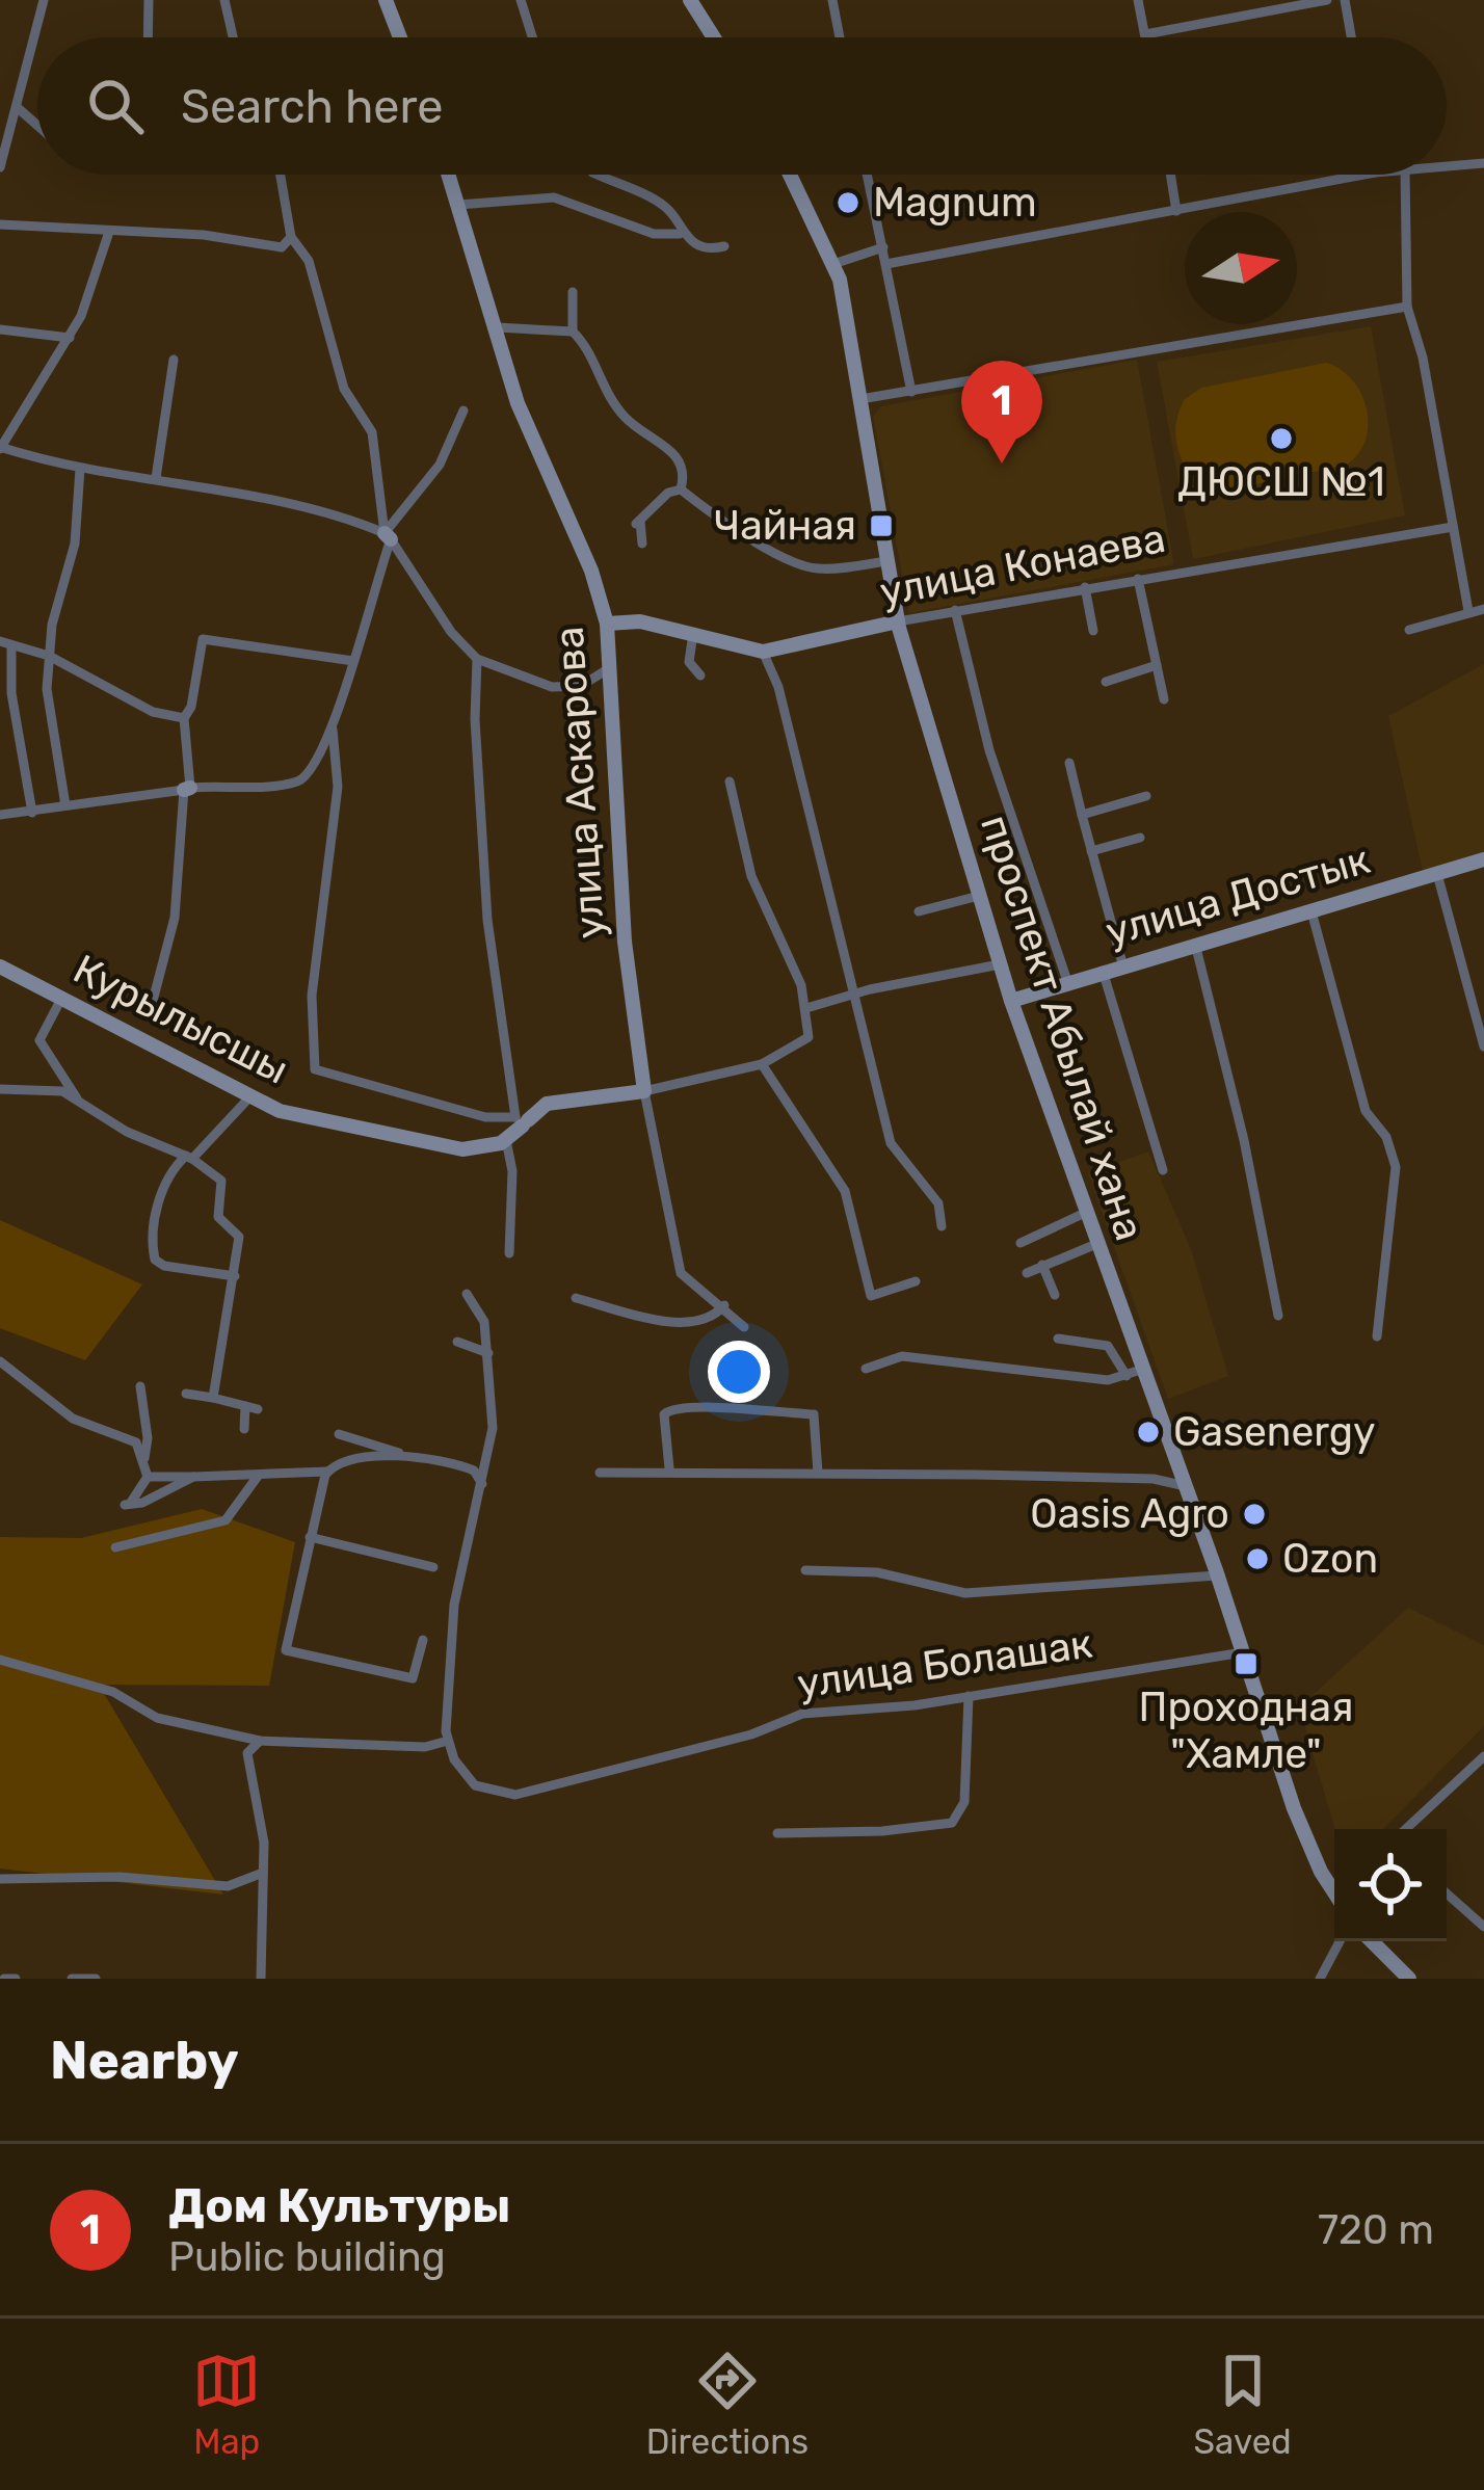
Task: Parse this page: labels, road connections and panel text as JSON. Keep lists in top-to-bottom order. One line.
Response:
{"streets":{"street":["улица Конаева","улица Аскарова","улица Достык","Курылысшы","проспект Абылай хана","улица Болашак"]},"crossings":[["улица Конаева","улица Аскарова"],["улица Конаева","проспект Абылай хана"],["улица Достык","проспект Абылай хана"],["проспект Абылай хана","улица Болашак"]],"places":{"other":["Magnum","ДЮСШ №1","Gasenergy","Oasis Agro","Ozon"],"transit":["Чайная","Проходная \"Хамле\""]},"north":"right","page":{"search":"Search here","pins":"1","heading":"Nearby","list":[{"mark":"1","name":"Дом Культуры","note":"Public building","value":"720 m"}],"nav":["Map","Directions","Saved"]}}
